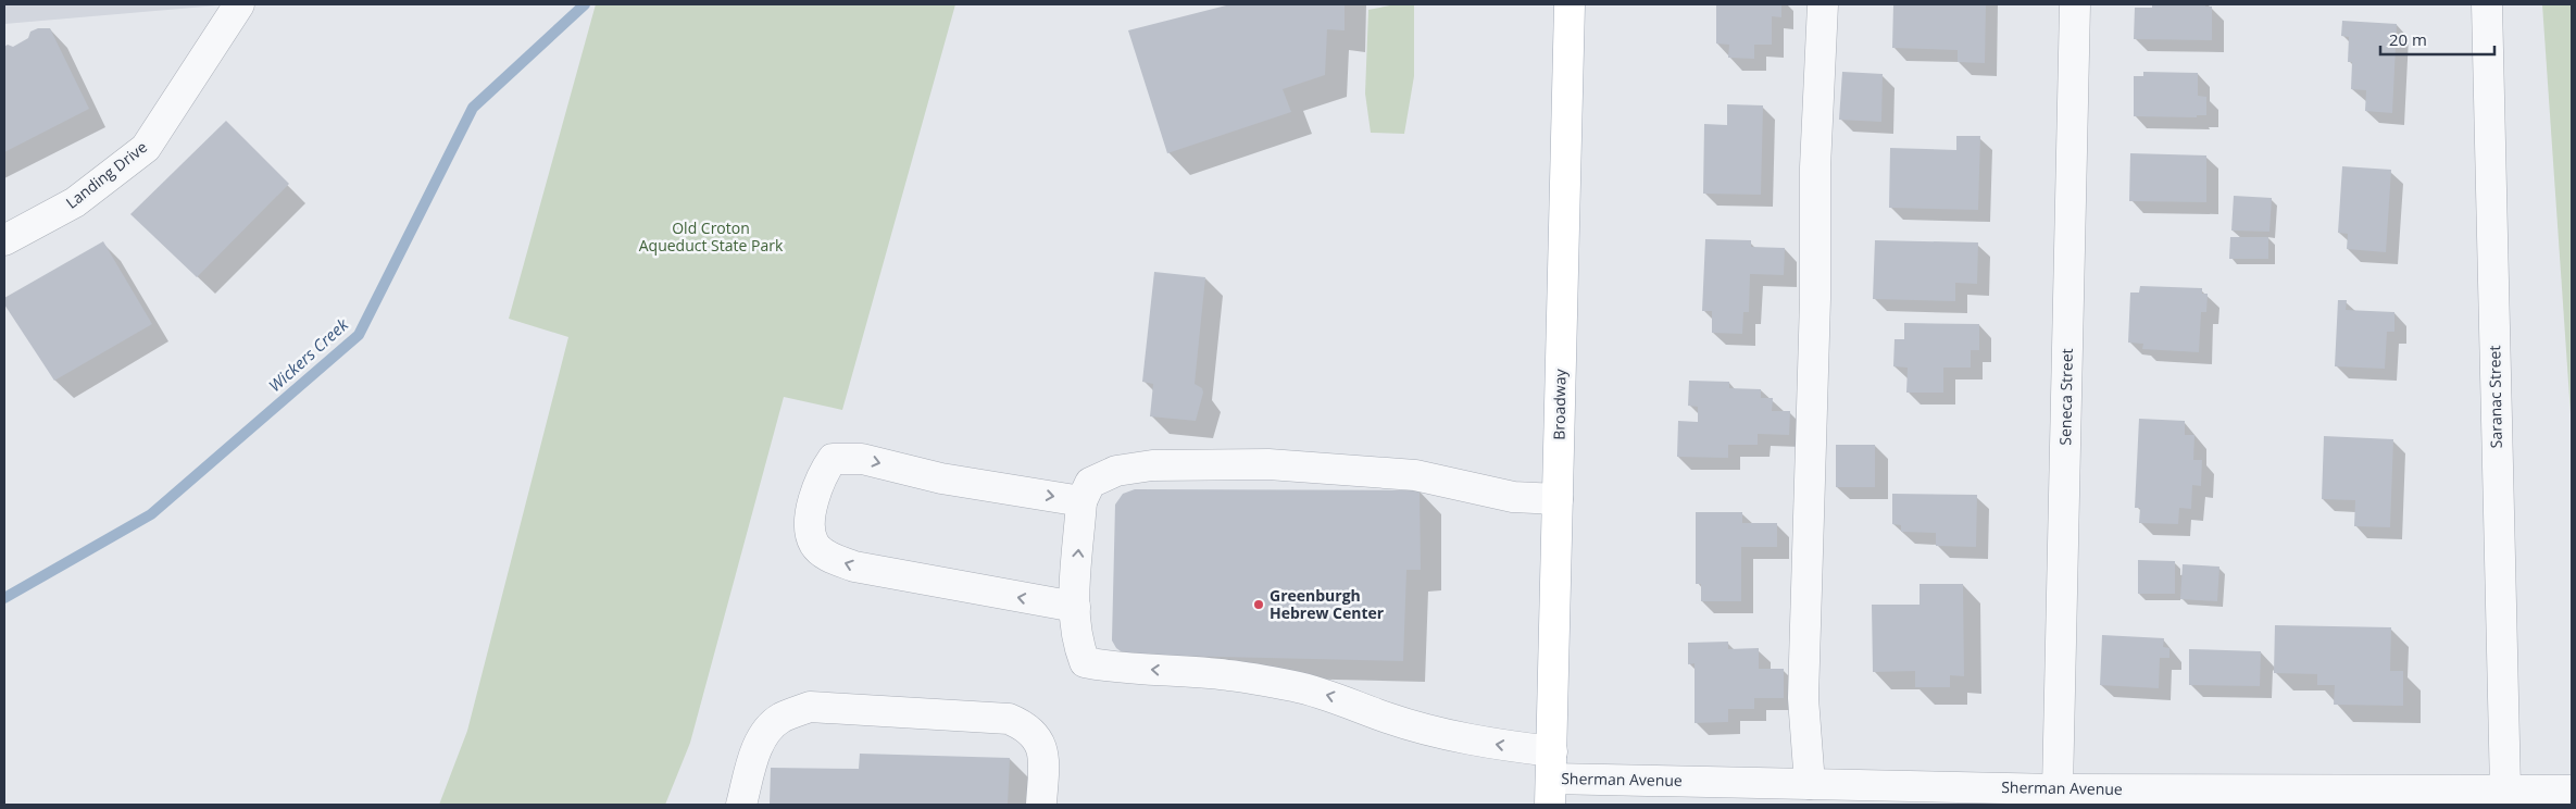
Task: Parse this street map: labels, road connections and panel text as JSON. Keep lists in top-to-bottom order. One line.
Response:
{"streets":{"main road":["Broadway"],"street":["Landing Drive","Seneca Street","Saranac Street","Sherman Avenue"]},"crossings":[["Seneca Street","Sherman Avenue"],["Saranac Street","Sherman Avenue"],["Broadway","Sherman Avenue"]],"water":["Wickers Creek"],"parks":["Old Croton Aqueduct State Park"],"places":["Greenburgh Hebrew Center"],"scale_bar":"20 m"}
